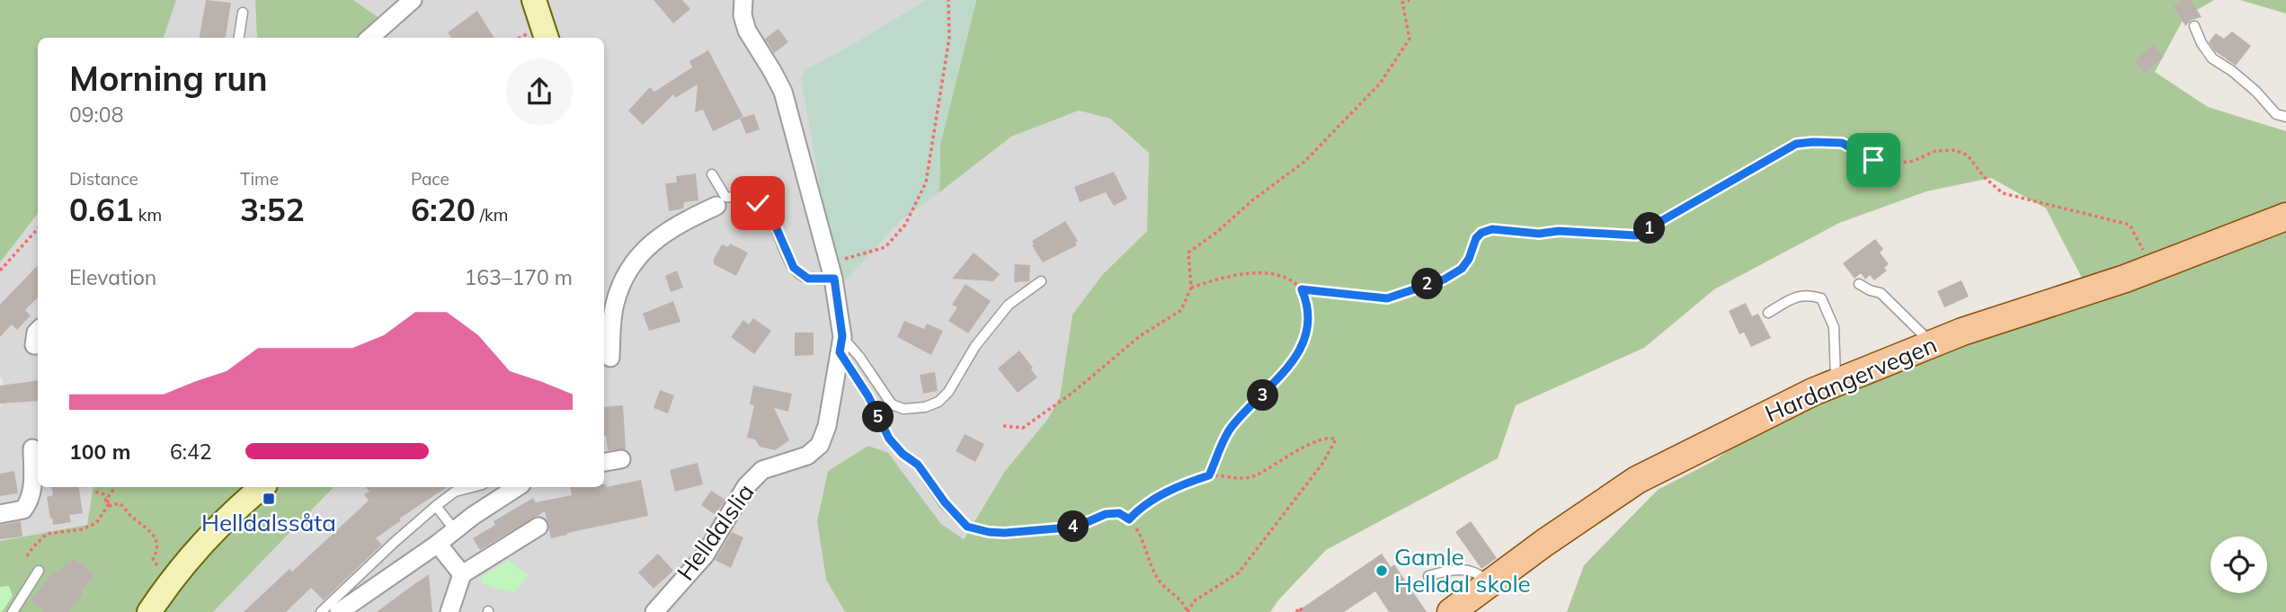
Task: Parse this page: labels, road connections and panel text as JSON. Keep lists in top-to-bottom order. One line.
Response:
{"streets":{"main road":["Hardangervegen"],"street":["Helldalslia"]},"places":{"transit":["Helldalssåta"],"other":["Gamle Helldal skole"]},"page":{"heading":["Morning run","09:08"],"stats":[["Distance","0.61 km"],["Time","3:52"],["Pace","6:20 /km"]],"pins":["1","2","3","5","4"],"chart":["Elevation","163–170 m"],"list":[{"name":"100 m","note":"6:42"}]}}
